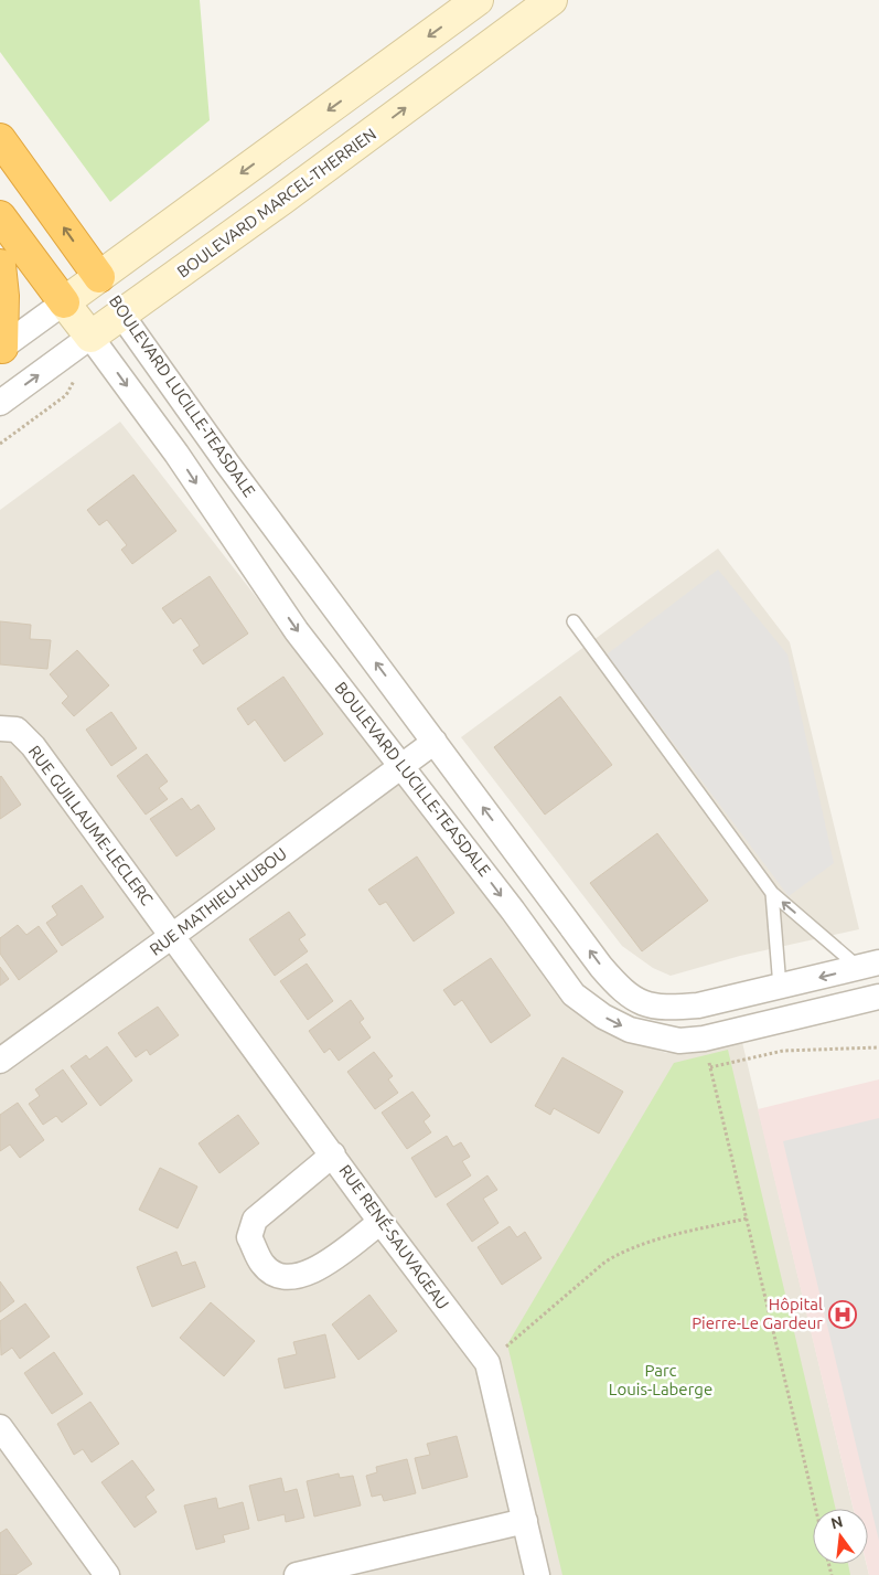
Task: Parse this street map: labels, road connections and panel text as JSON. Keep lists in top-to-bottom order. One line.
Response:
{"streets":{"street":["BOULEVARD MARCEL-THERRIEN","BOULEVARD LUCILLE-TEASDALE","RUE GUILLAUME-LECLERC","RUE MATHIEU-HUBOU","RUE RENÉ-SAUVAGEAU"]},"crossings":[["BOULEVARD MARCEL-THERRIEN","BOULEVARD LUCILLE-TEASDALE"],["BOULEVARD LUCILLE-TEASDALE","RUE MATHIEU-HUBOU"],["RUE GUILLAUME-LECLERC","RUE MATHIEU-HUBOU"],["RUE GUILLAUME-LECLERC","RUE RENÉ-SAUVAGEAU"],["RUE MATHIEU-HUBOU","RUE RENÉ-SAUVAGEAU"]],"parks":["Parc Louis-Laberge"],"places":{"hospital":["Hôpital Pierre-Le Gardeur"]},"north":"top"}
